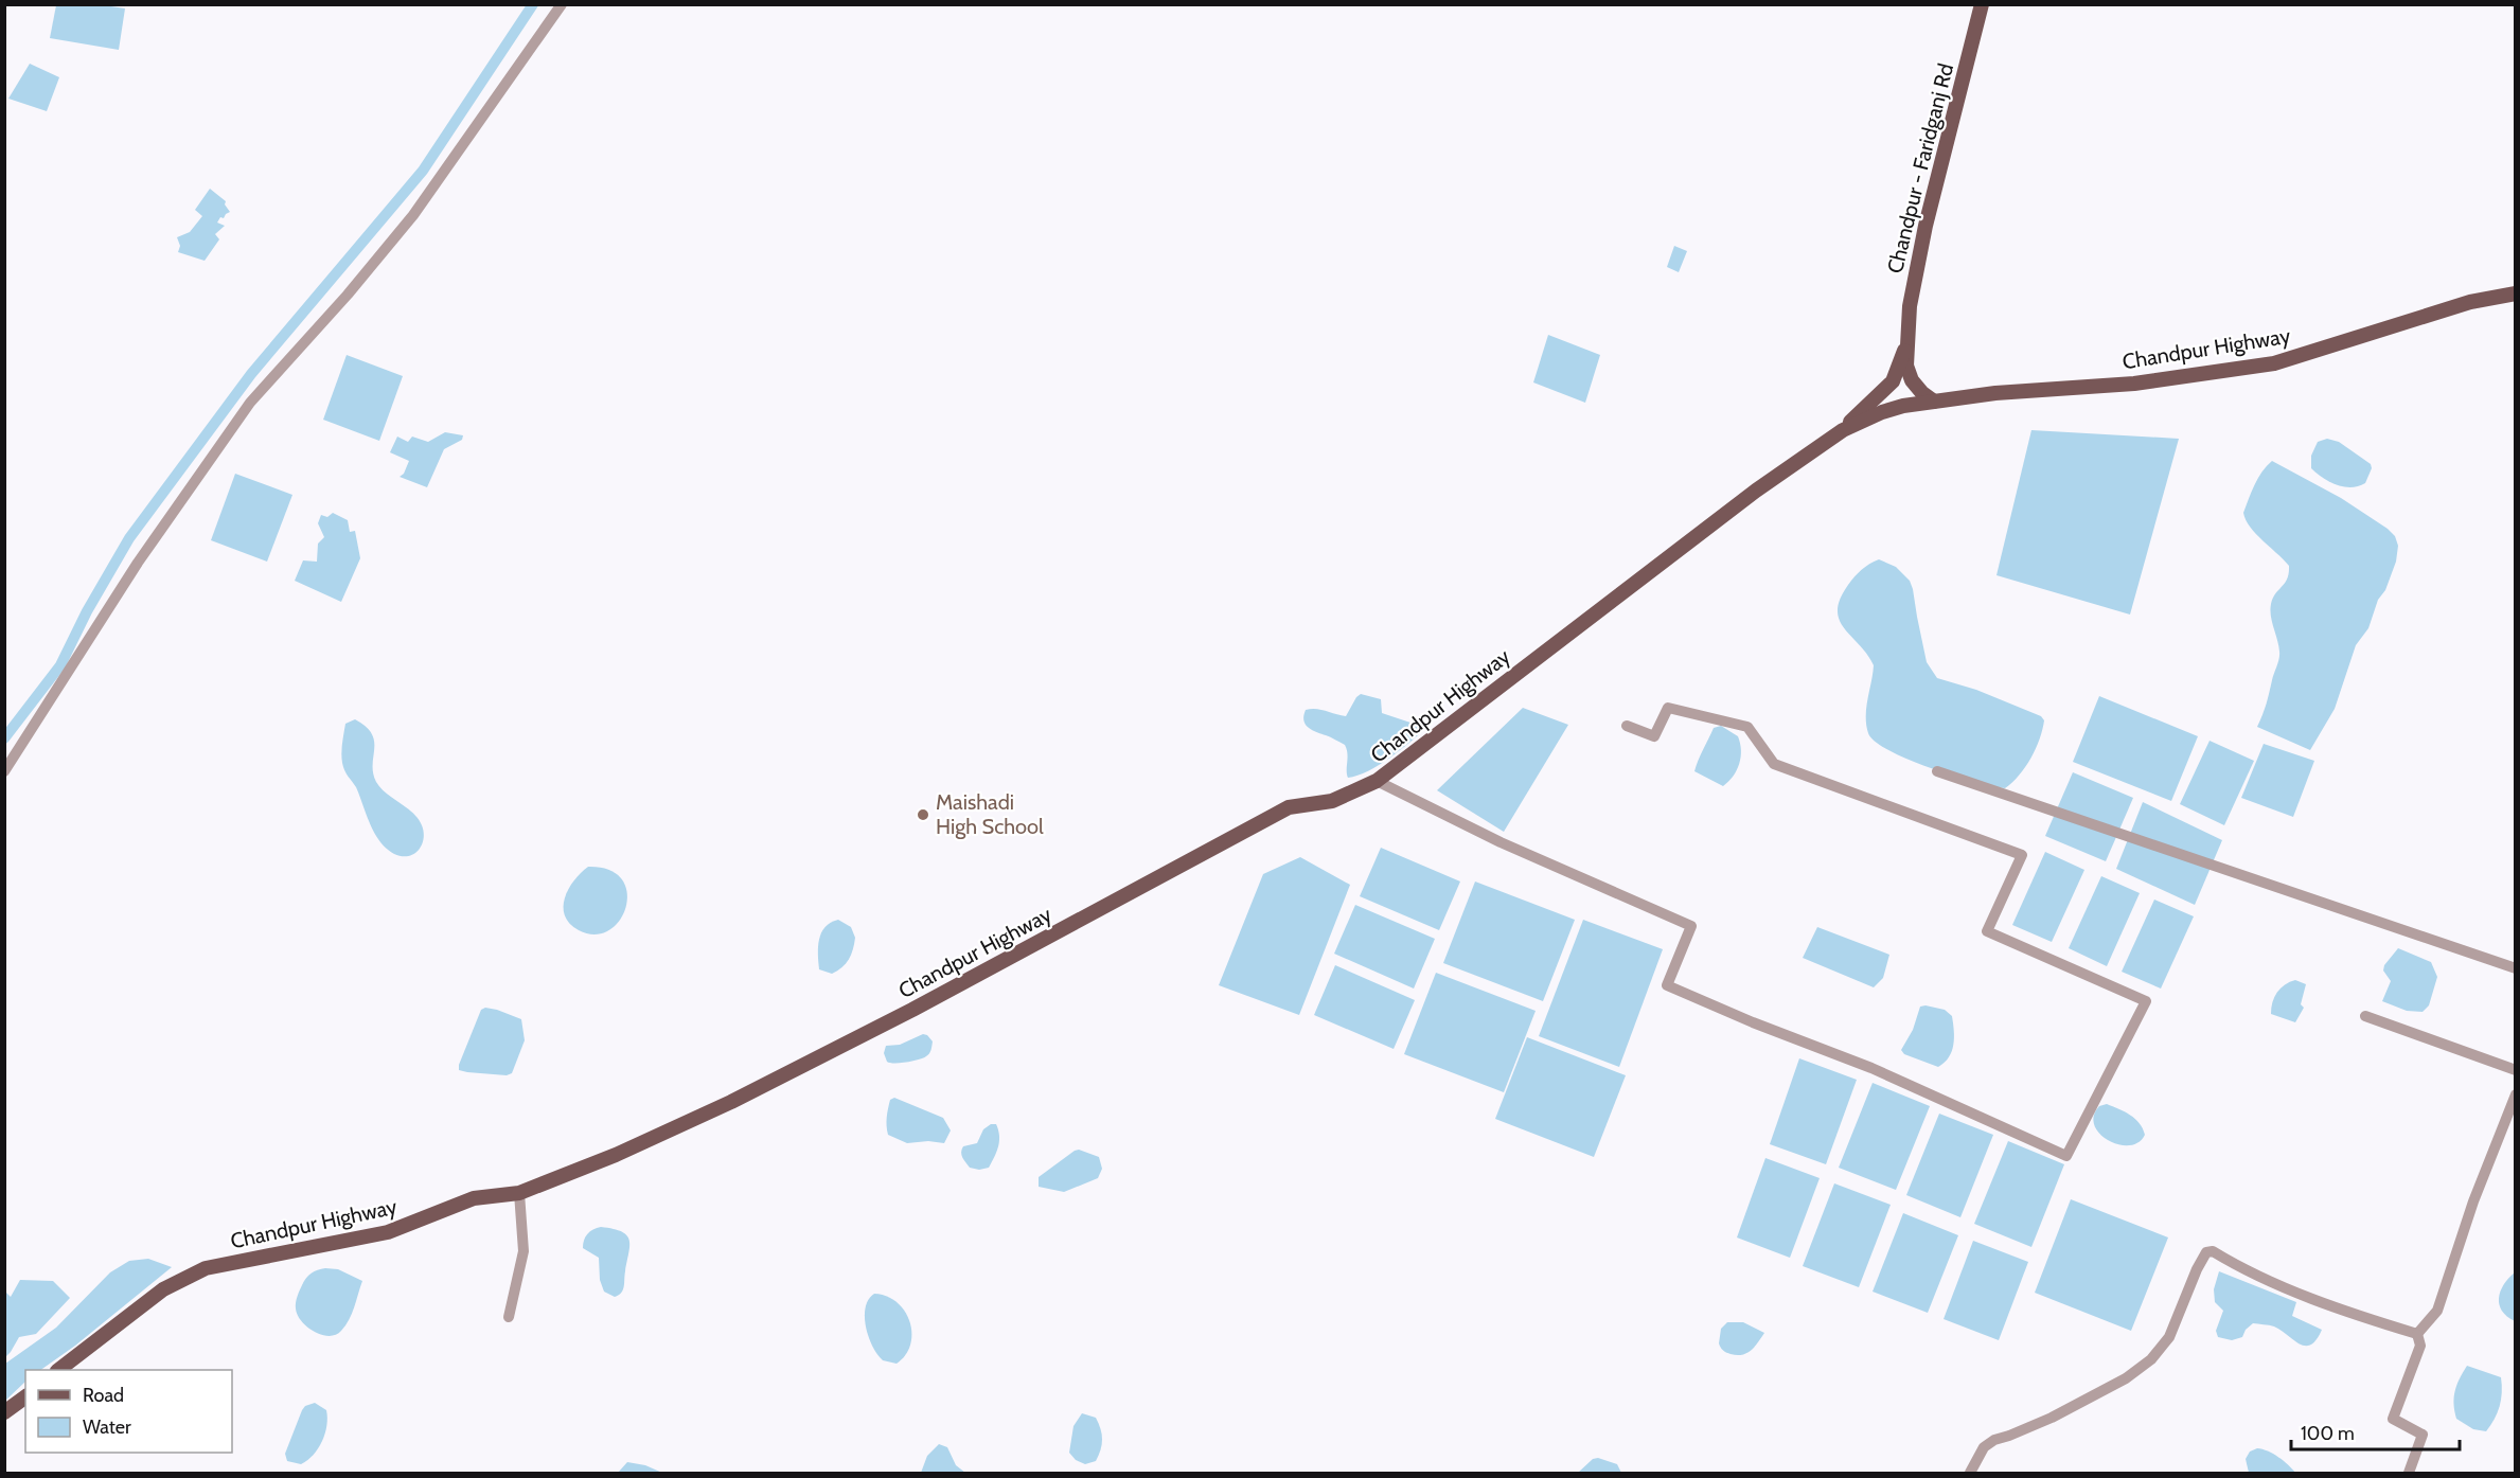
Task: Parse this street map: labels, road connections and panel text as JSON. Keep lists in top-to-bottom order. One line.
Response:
{"streets":{"main road":["Chandpur - Faridganj Rd","Chandpur Highway"]},"places":["Maishadi High School"],"legend":["Road","Water"],"scale_bar":"100 m"}
